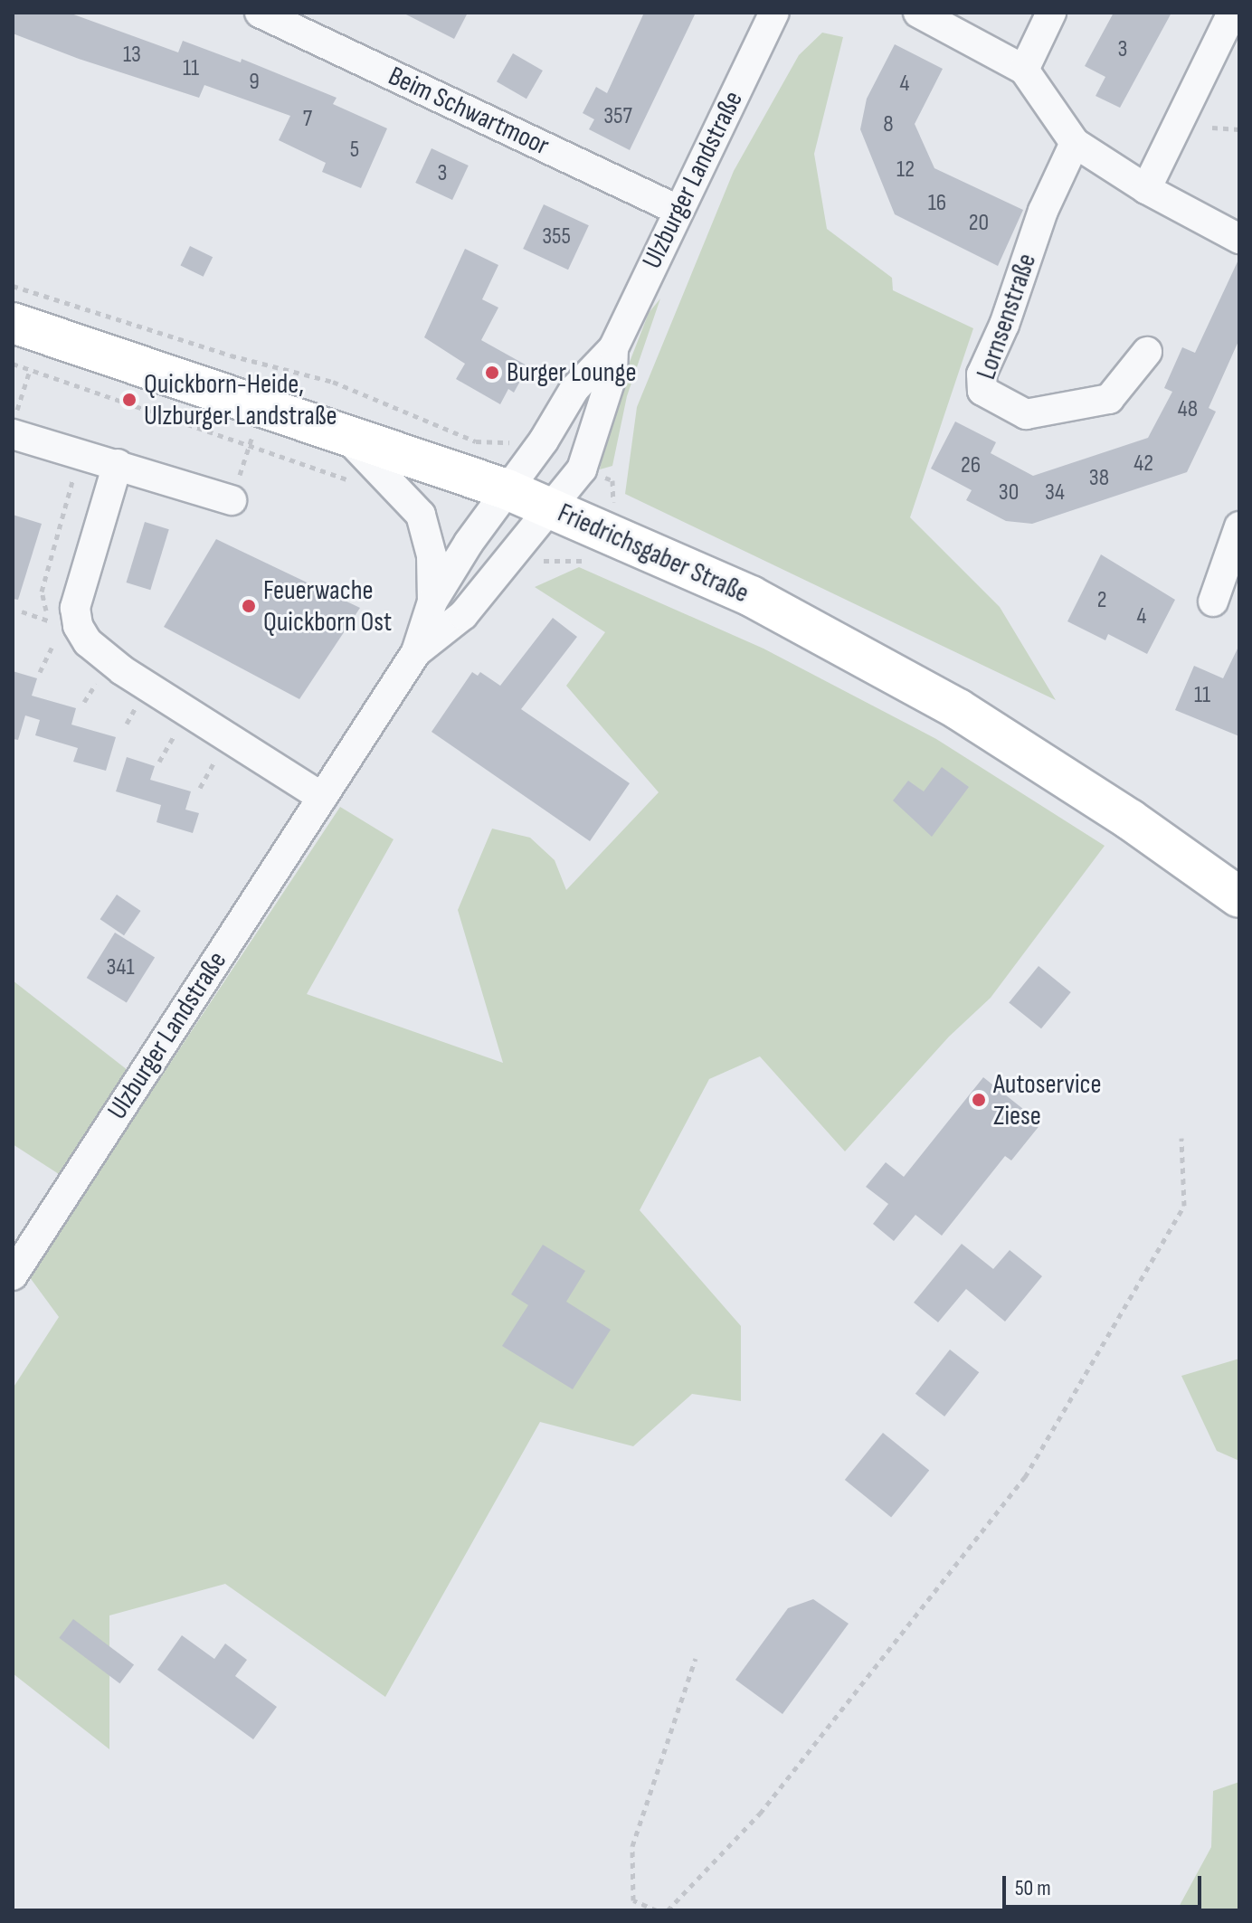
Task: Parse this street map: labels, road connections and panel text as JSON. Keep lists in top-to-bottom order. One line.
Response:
{"streets":{"main road":["Friedrichsgaber Straße"],"street":["Beim Schwartmoor","Ulzburger Landstraße","Lornsenstraße"]},"crossings":[["Beim Schwartmoor","Ulzburger Landstraße"],["Ulzburger Landstraße","Friedrichsgaber Straße"]],"places":["Burger Lounge","Quickborn-Heide, Ulzburger Landstraße","Feuerwache Quickborn Ost","Autoservice Ziese"],"house_numbers":["3","13","11","9","4","357","7","8","5","12","3","16","20","355","48","42","26","38","30","34","2","4","11","341"],"scale_bar":"50 m"}
